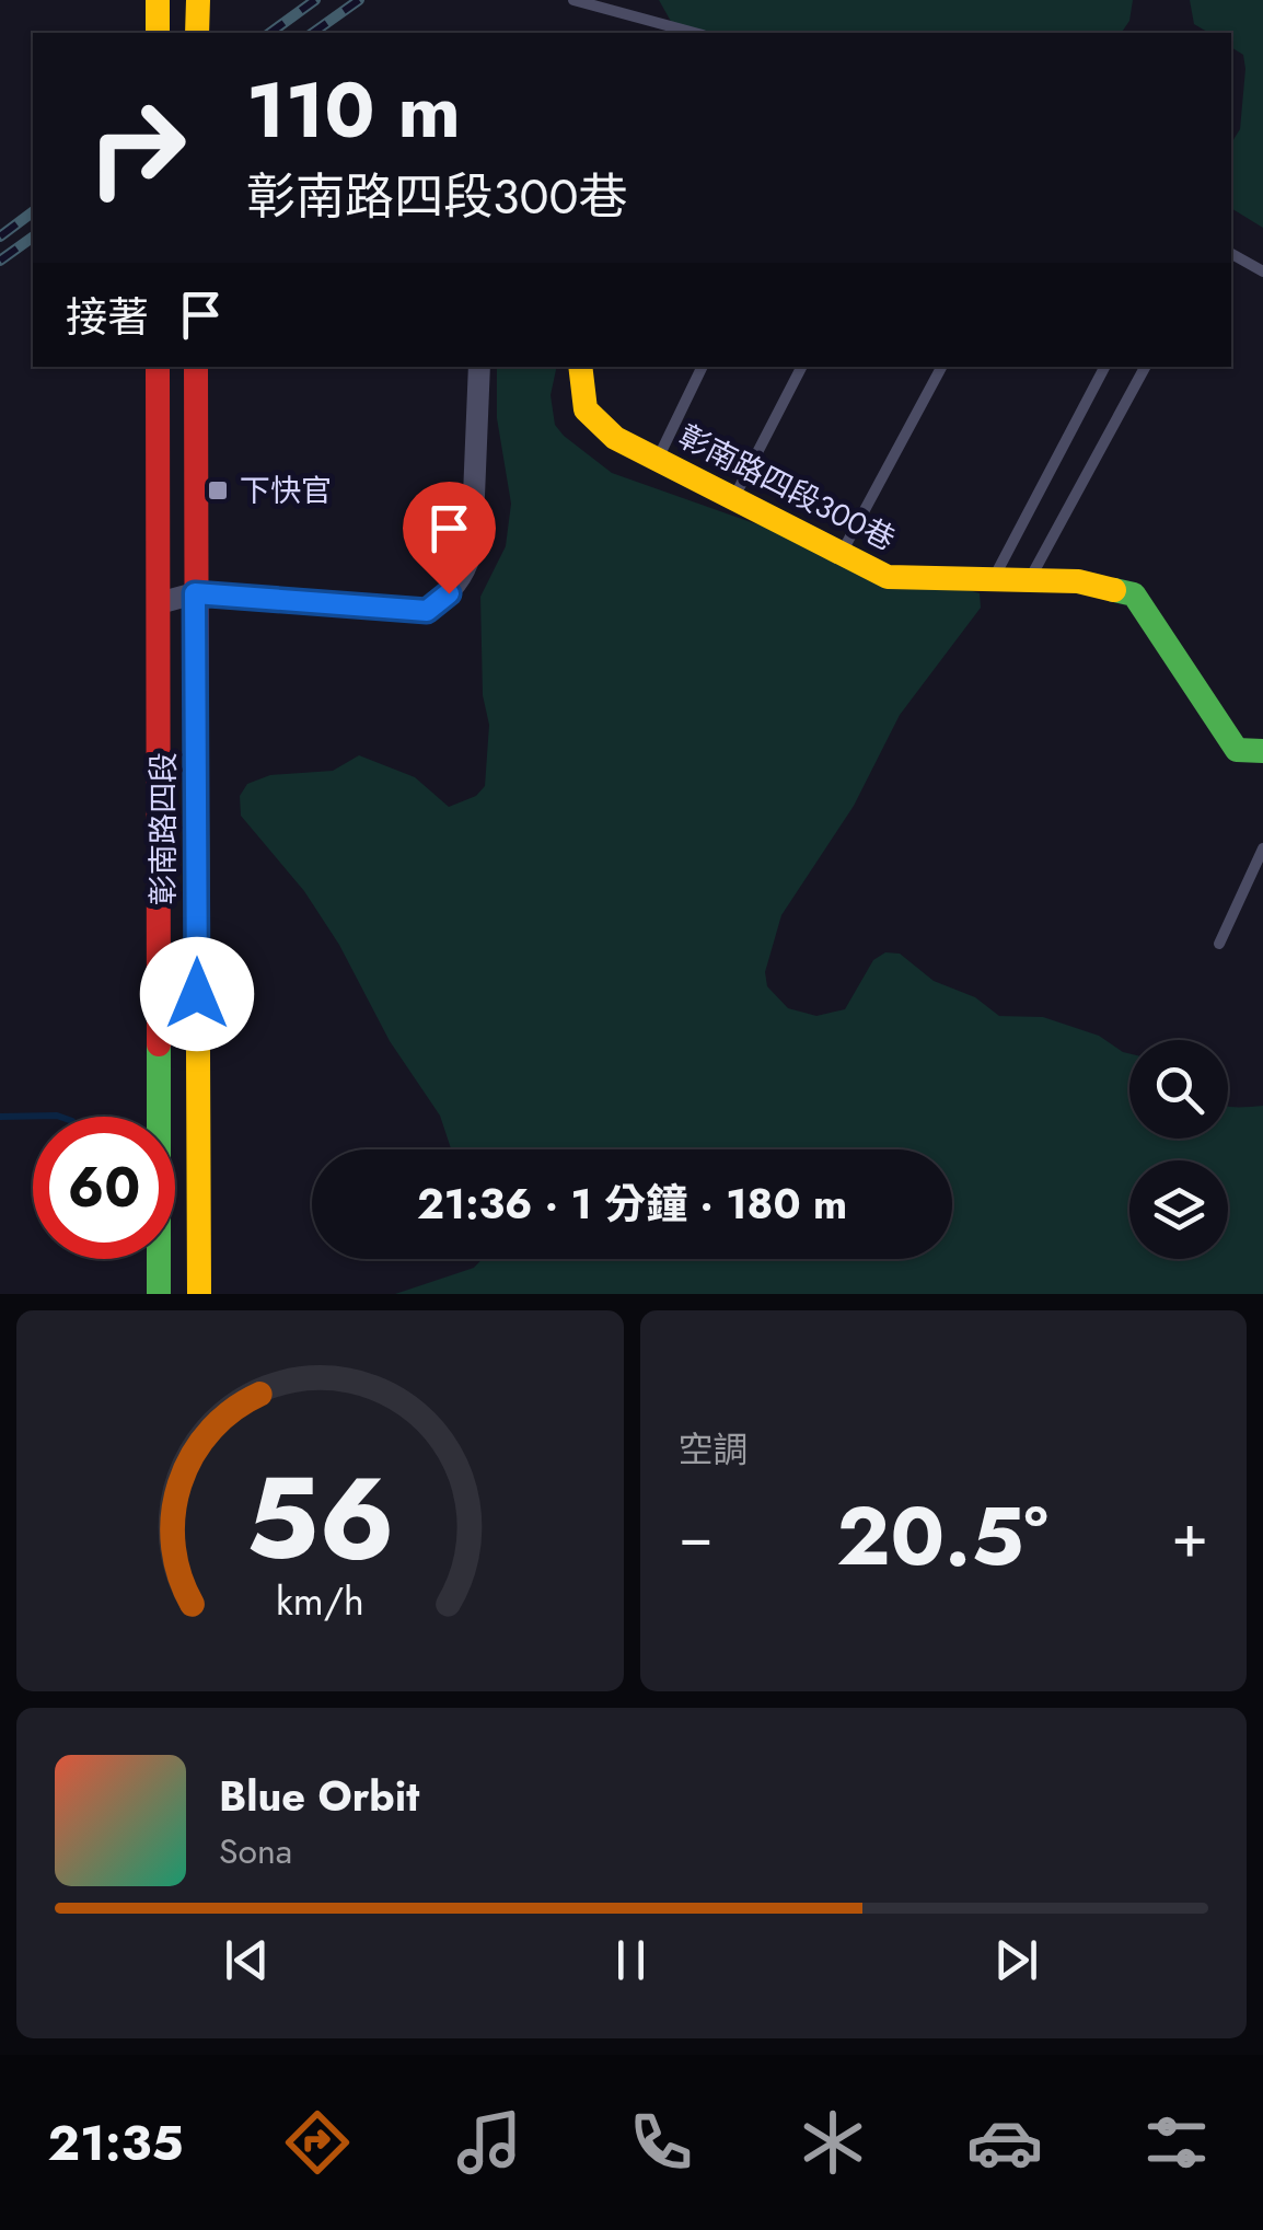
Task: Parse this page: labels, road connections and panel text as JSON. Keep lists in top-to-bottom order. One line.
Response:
{"streets":{"main road":["彰南路四段300巷","彰南路四段"]},"places":{"transit":["下快官"]},"page":{"turn":["110 m","彰南路四段300巷"],"then":"接著","limit":"60","trip":"21:36 · 1 分鐘 · 180 m","tile":"空調","heat":["−","20.5°","+"],"song":["Blue Orbit","Sona"],"tabs":"21:35","gauge":["56","km/h"]}}
